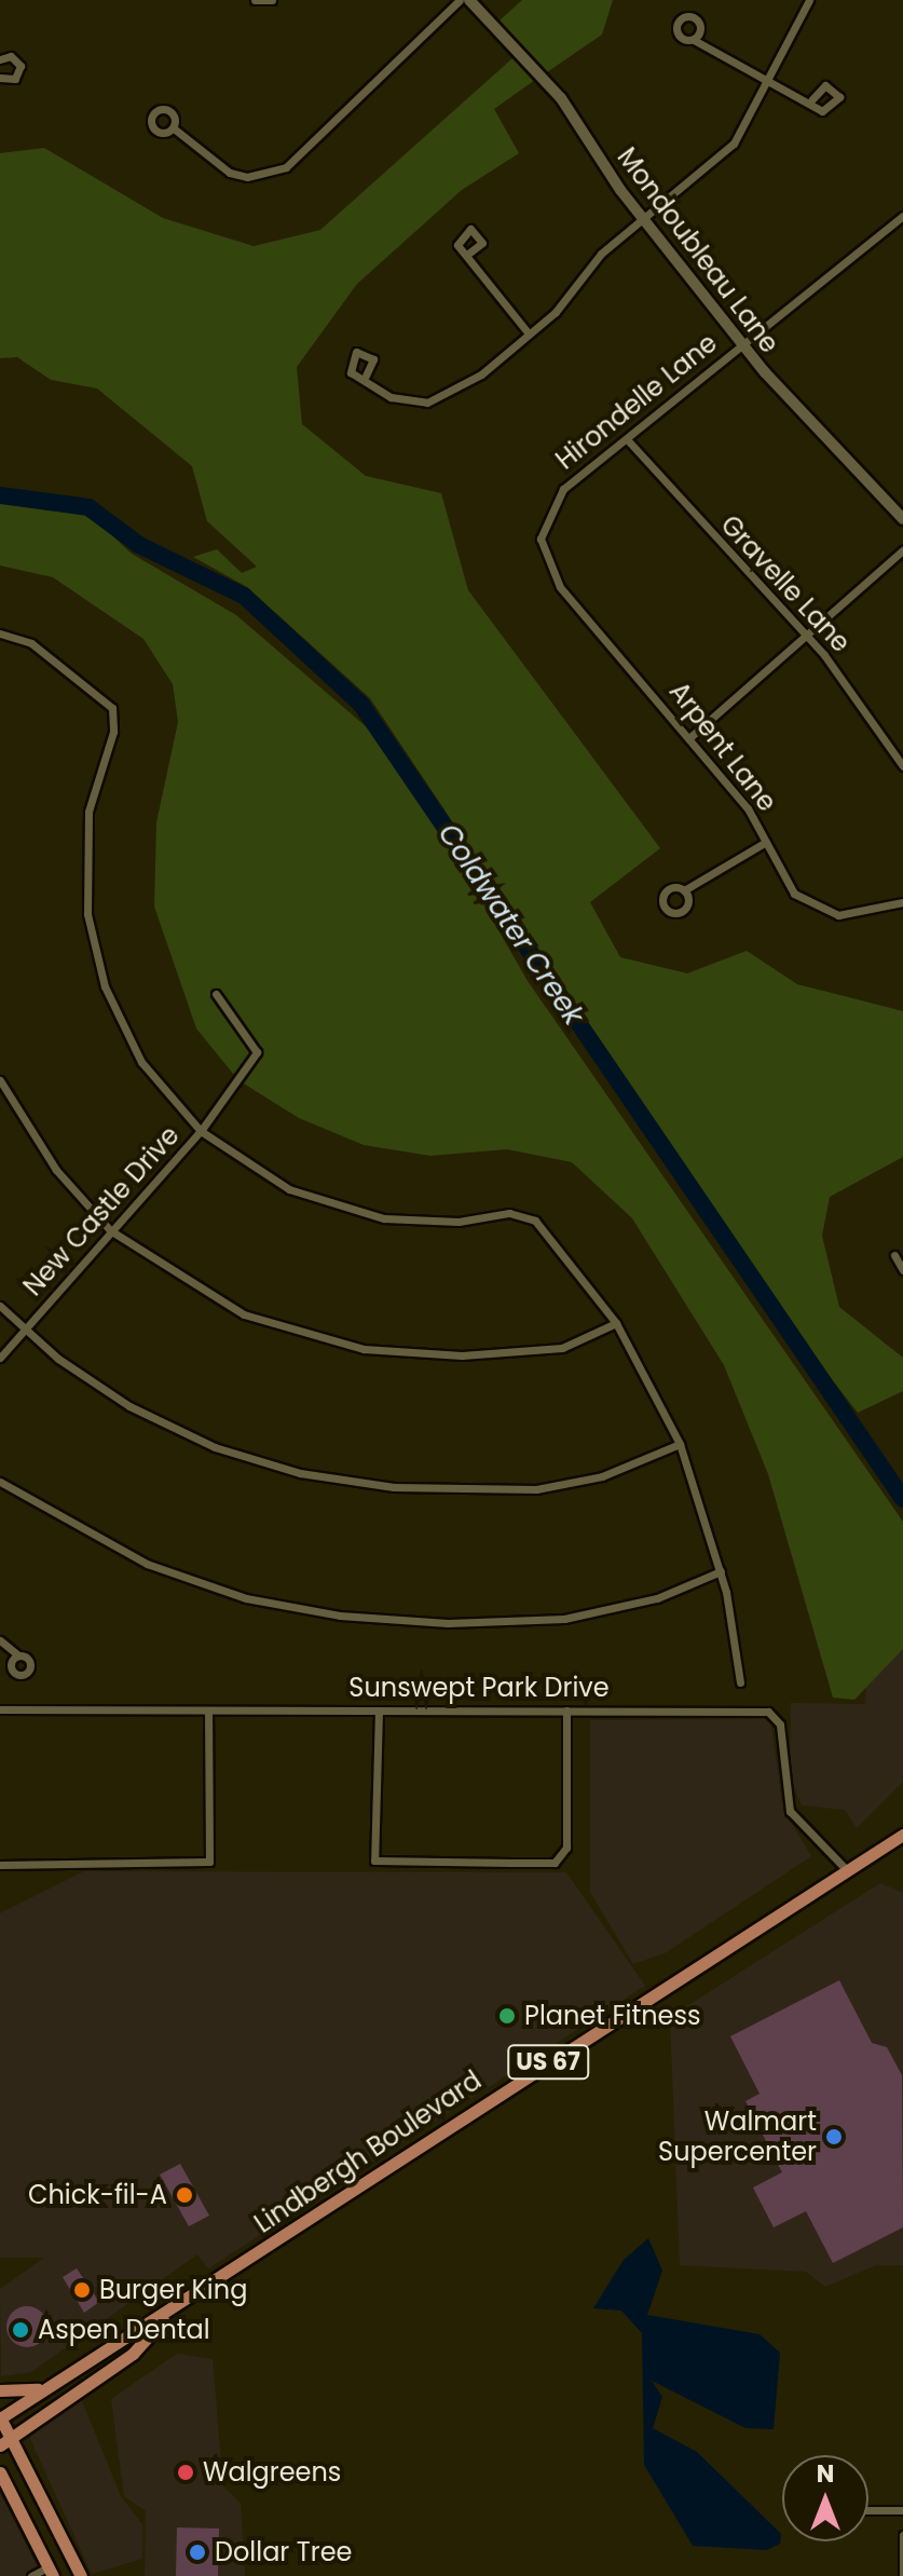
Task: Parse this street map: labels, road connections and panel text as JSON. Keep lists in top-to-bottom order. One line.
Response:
{"streets":{"main road":["US 67","Lindbergh Boulevard"],"street":["Mondoubleau Lane","Hirondelle Lane","Gravelle Lane","Arpent Lane","New Castle Drive","Sunswept Park Drive"]},"crossings":[["Mondoubleau Lane","Hirondelle Lane"],["Hirondelle Lane","Gravelle Lane"],["Hirondelle Lane","Arpent Lane"],["Sunswept Park Drive","Lindbergh Boulevard"],["US 67","Lindbergh Boulevard"]],"water":["Coldwater Creek"],"places":["Planet Fitness","Walmart Supercenter","Chick-fil-A","Burger King","Aspen Dental","Walgreens","Dollar Tree"],"north":"top"}
